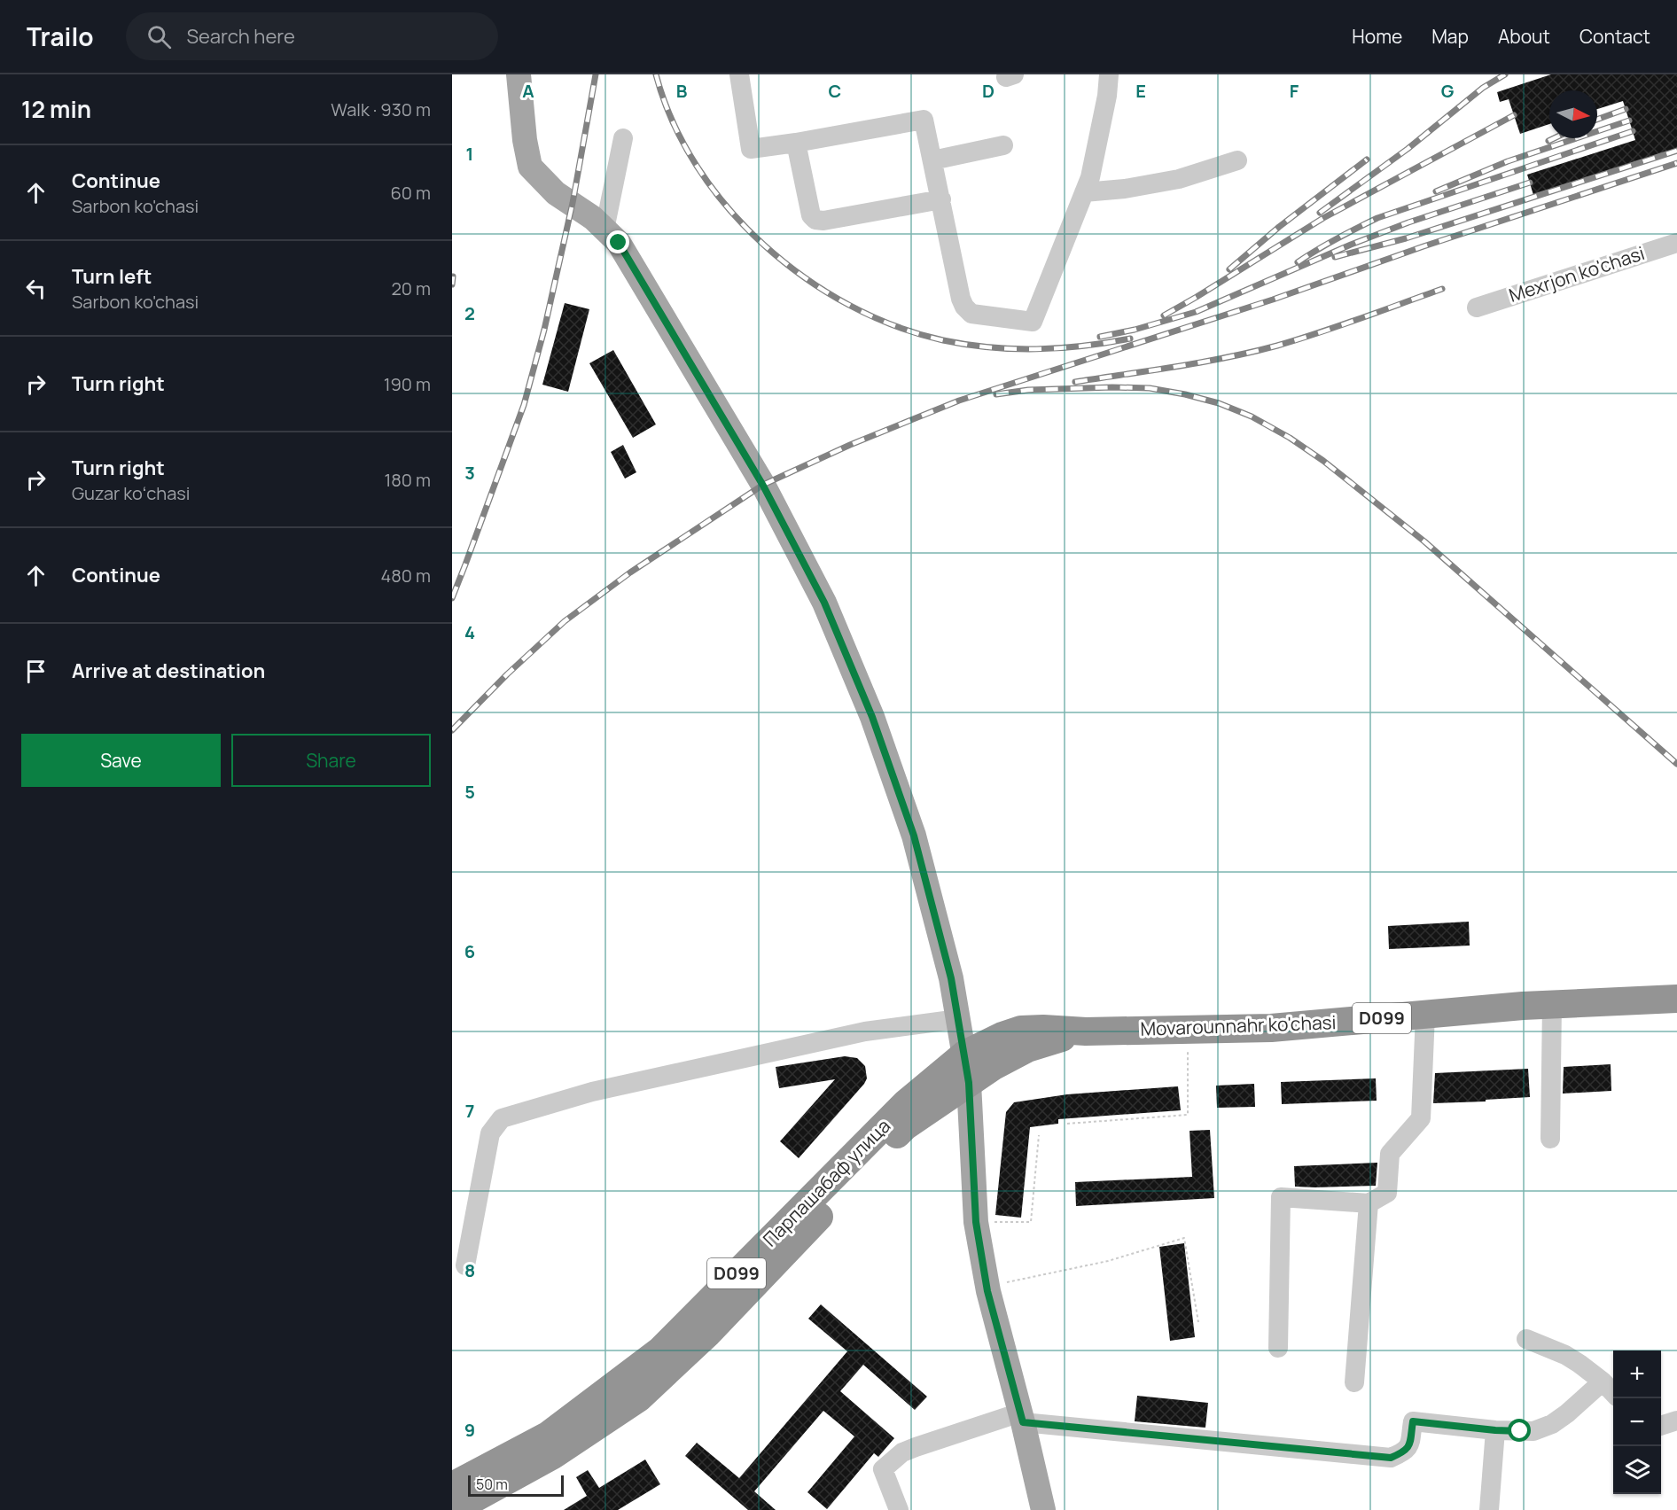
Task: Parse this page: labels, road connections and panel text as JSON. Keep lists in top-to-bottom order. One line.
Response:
{"streets":{"highway":["D099","Movarounnahr ko'chasi","Парпашабаф улица"],"street":["Mexrjon ko'chasi"]},"crossings":[["Movarounnahr ko'chasi","Парпашабаф улица"]],"scale_bar":"50 m","north":"right","page":{"header":"Trailo","search":"Search here","nav":["Home","Map","About","Contact"],"heading":["12 min","Walk · 930 m"],"list":[["Continue","Sarbon ko'chasi","60 m"],["Turn left","Sarbon ko'chasi","20 m"],["Turn right","190 m"],["Turn right","Guzar koʻchasi","180 m"],["Continue","480 m"],"Arrive at destination"],"buttons":["Save","Share"],"map_buttons":["+","−"],"scale":"50 m"},"grid":{"columns":["A","B","C","D","E","F","G"],"rows":["1","2","3","4","5","6","7","8","9"]}}
